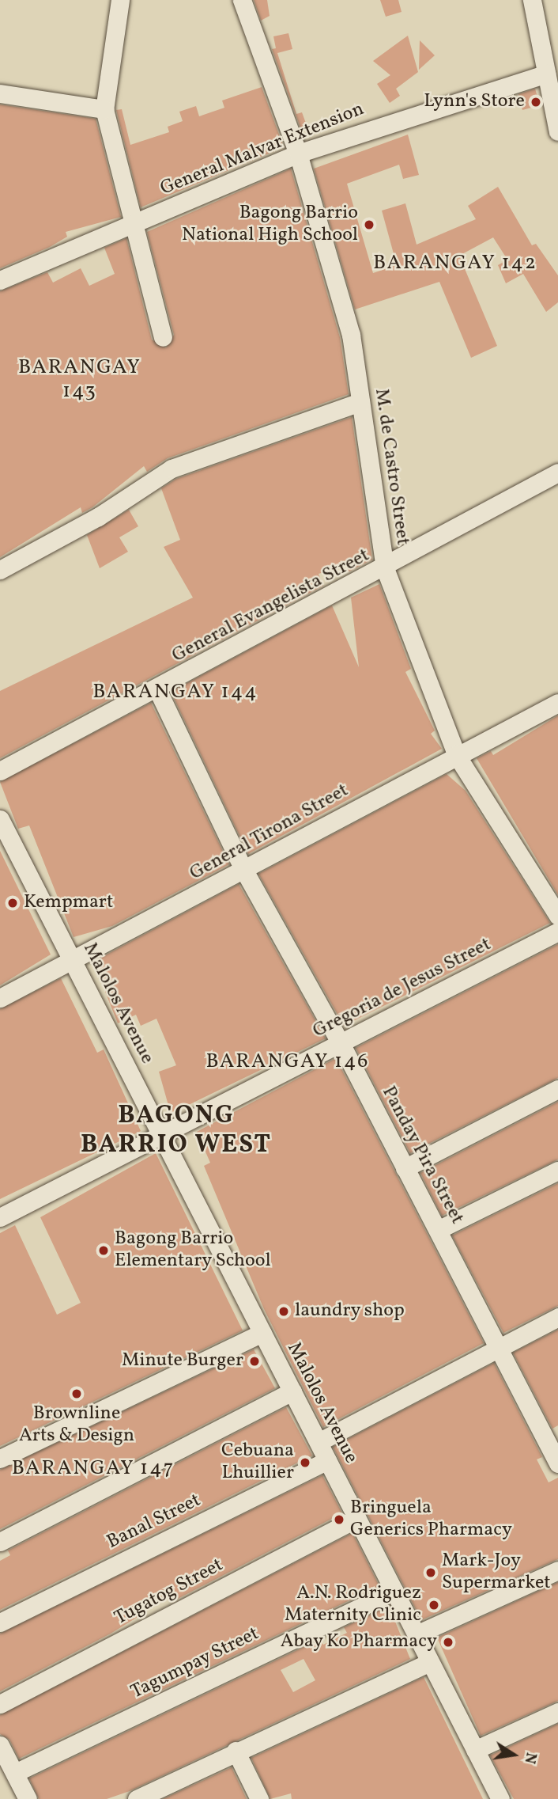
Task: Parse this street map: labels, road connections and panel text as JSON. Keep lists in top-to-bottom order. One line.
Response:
{"streets":{"street":["General Malvar Extension","M. de Castro Street","General Evangelista Street","General Tirona Street","Gregoria de Jesus Street","Malolos Avenue","Panday Pira Street","Banal Street","Tugatog Street","Tagumpay Street"]},"crossings":[["General Malvar Extension","M. de Castro Street"],["M. de Castro Street","General Evangelista Street"],["M. de Castro Street","General Tirona Street"],["General Evangelista Street","Panday Pira Street"],["General Tirona Street","Malolos Avenue"],["General Tirona Street","Panday Pira Street"],["Gregoria de Jesus Street","Malolos Avenue"],["Gregoria de Jesus Street","Panday Pira Street"],["Malolos Avenue","Banal Street"],["Malolos Avenue","Tugatog Street"],["Malolos Avenue","Tagumpay Street"]],"districts":["BARANGAY 142","BARANGAY 143","BARANGAY 144","BARANGAY 146","BAGONG BARRIO WEST","BARANGAY 147"],"places":["Lynn's Store","Bagong Barrio National High School","Kempmart","Bagong Barrio Elementary School","laundry shop","Minute Burger","Brownline Arts & Design","Cebuana Lhuillier","Bringuela Generics Pharmacy","Mark-Joy Supermarket","A.N. Rodriguez Maternity Clinic","Abay Ko Pharmacy"],"north":"right"}
